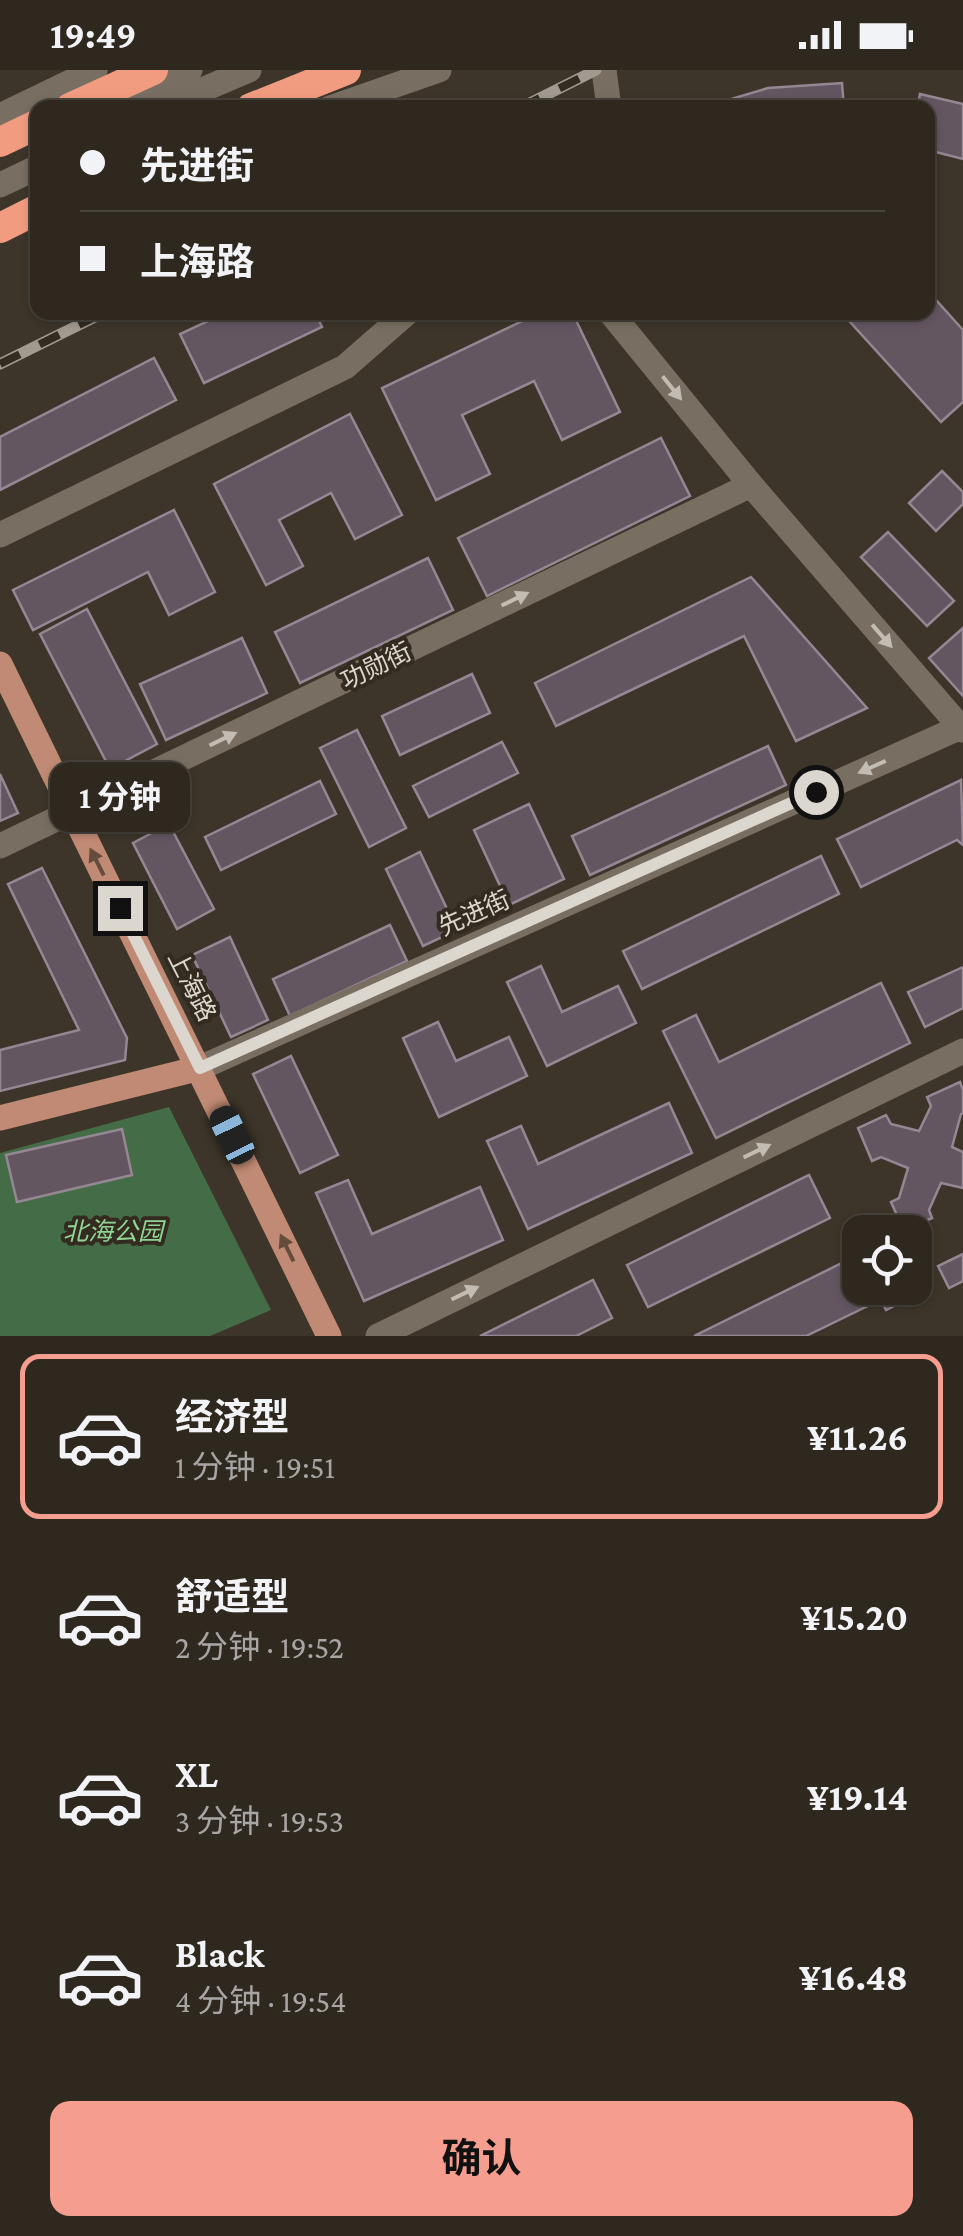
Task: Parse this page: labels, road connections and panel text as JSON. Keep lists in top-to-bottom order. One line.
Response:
{"streets":{"main road":["先进街","上海路"],"street":["功勋街"]},"crossings":[["功勋街","上海路"],["先进街","上海路"]],"one_way":["功勋街","先进街","上海路"],"parks":["北海公园"],"page":{"status":"19:49","banner":["先进街","上海路"],"bubble":"1 分钟","list":[{"name":"经济型","note":"1 分钟 · 19:51","value":"¥11.26"},{"name":"舒适型","note":"2 分钟 · 19:52","value":"¥15.20"},{"name":"XL","note":"3 分钟 · 19:53","value":"¥19.14"},{"name":"Black","note":"4 分钟 · 19:54","value":"¥16.48"}],"buttons":"确认"}}
